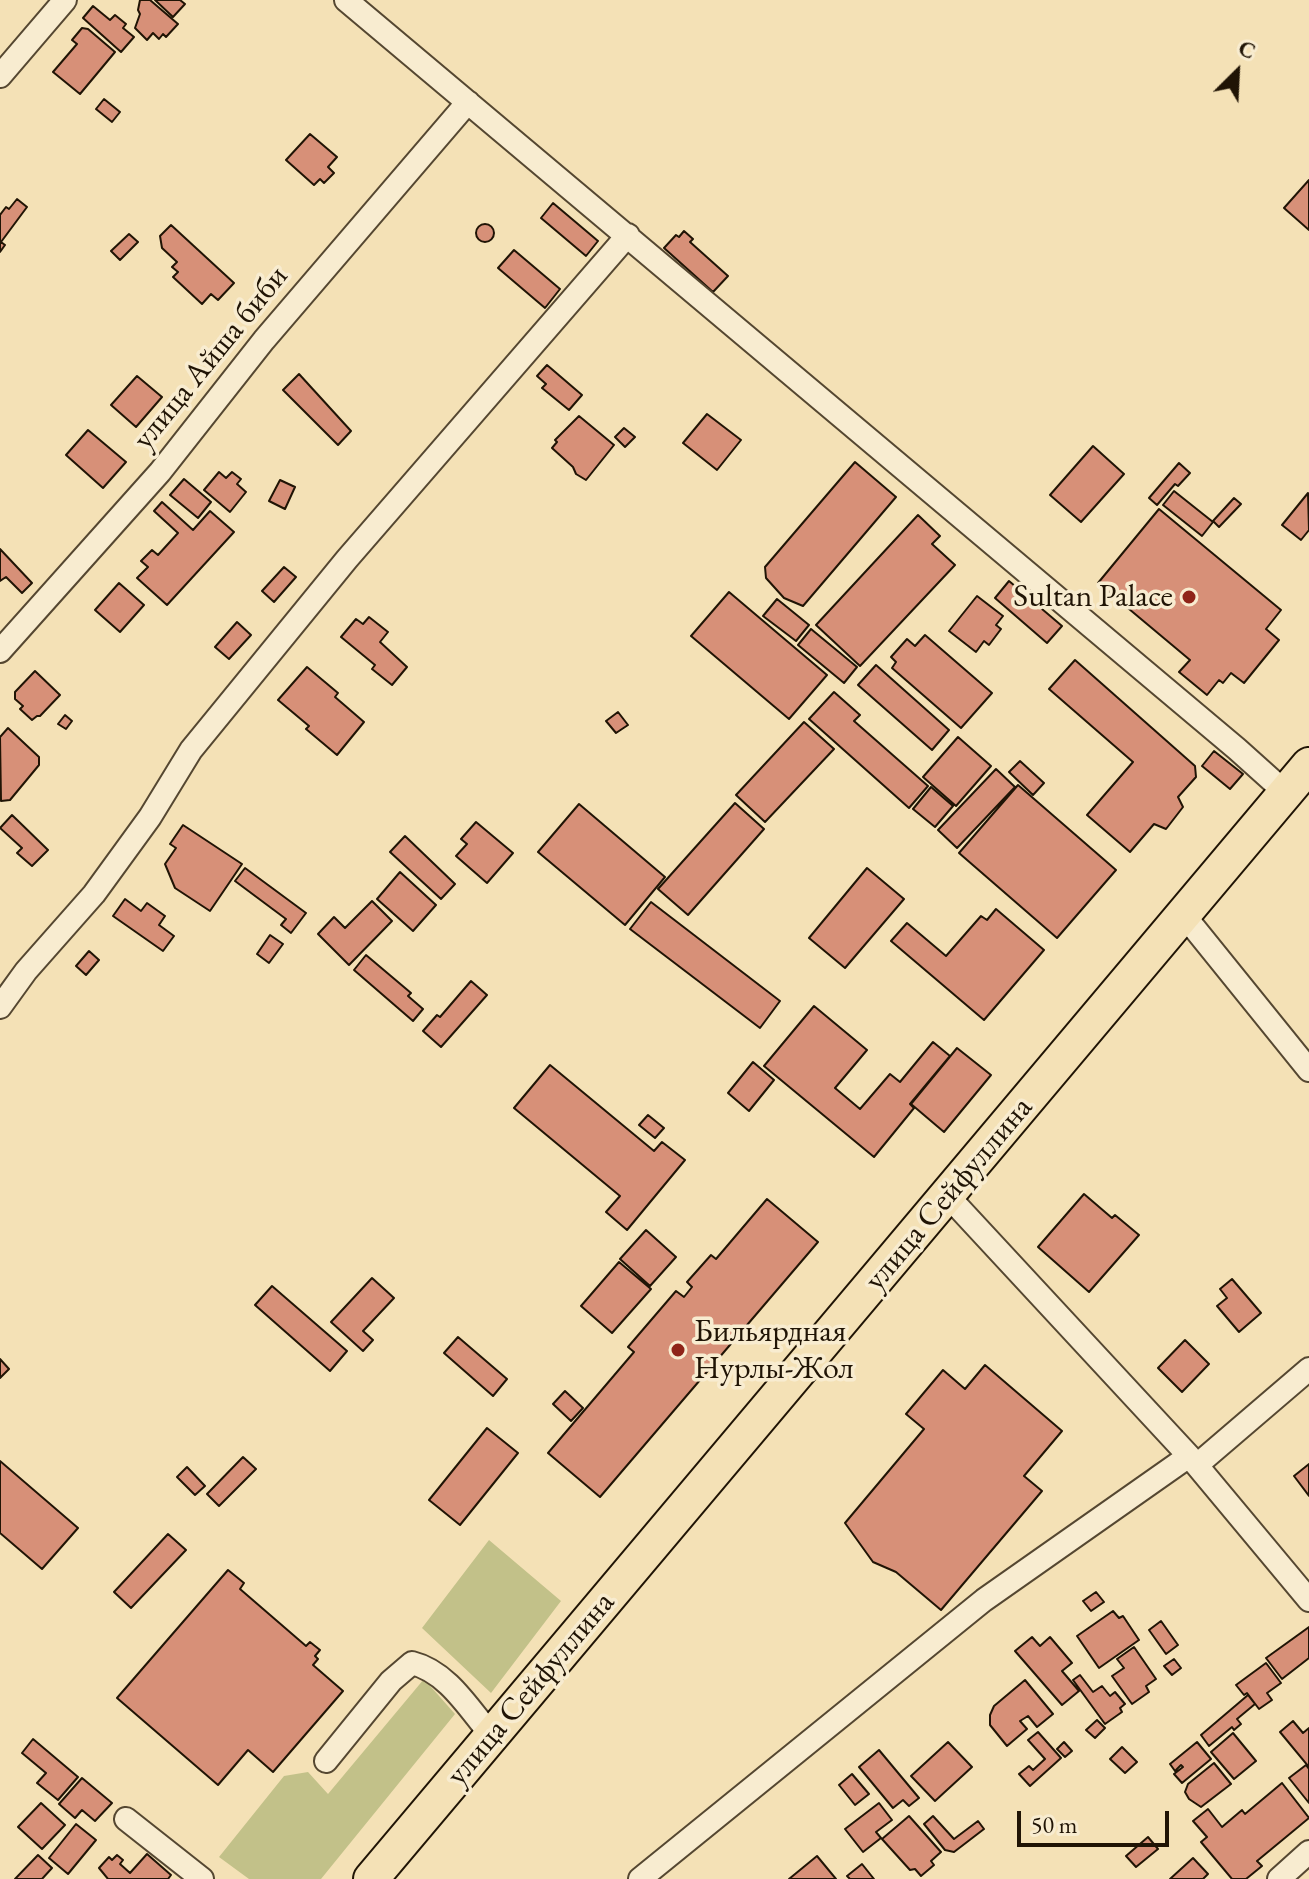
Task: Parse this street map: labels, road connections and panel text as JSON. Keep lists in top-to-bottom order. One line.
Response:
{"streets":{"main road":["улица Сейфуллина"],"street":["улица Айша биби"]},"places":["Sultan Palace","Бильярдная Нурлы-Жол"],"scale_bar":"50 m","north":"top right"}
